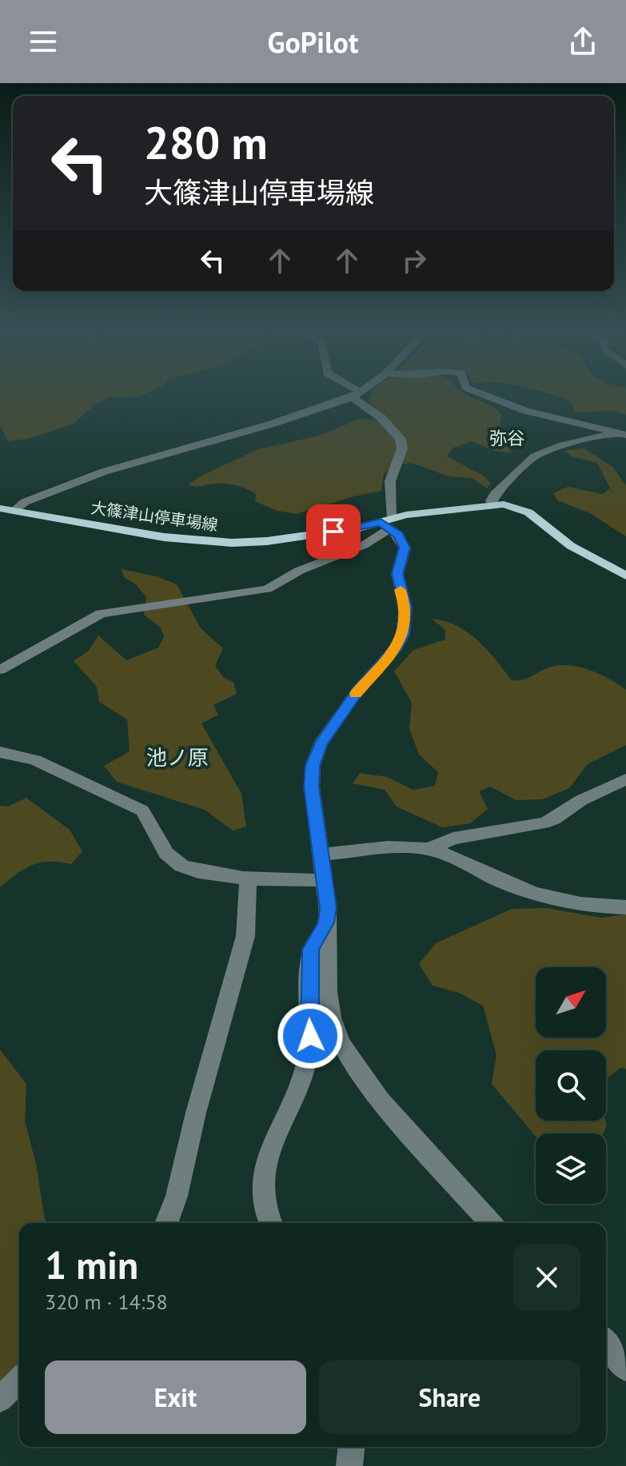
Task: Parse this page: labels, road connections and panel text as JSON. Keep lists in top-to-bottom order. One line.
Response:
{"streets":{"main road":["大篠津山停車場線"]},"districts":["弥谷","池ノ原"],"north":"top right","page":{"header":"GoPilot","turn":["280 m","大篠津山停車場線"],"heading":["1 min","320 m · 14:58"],"buttons":["Exit","Share"]}}
